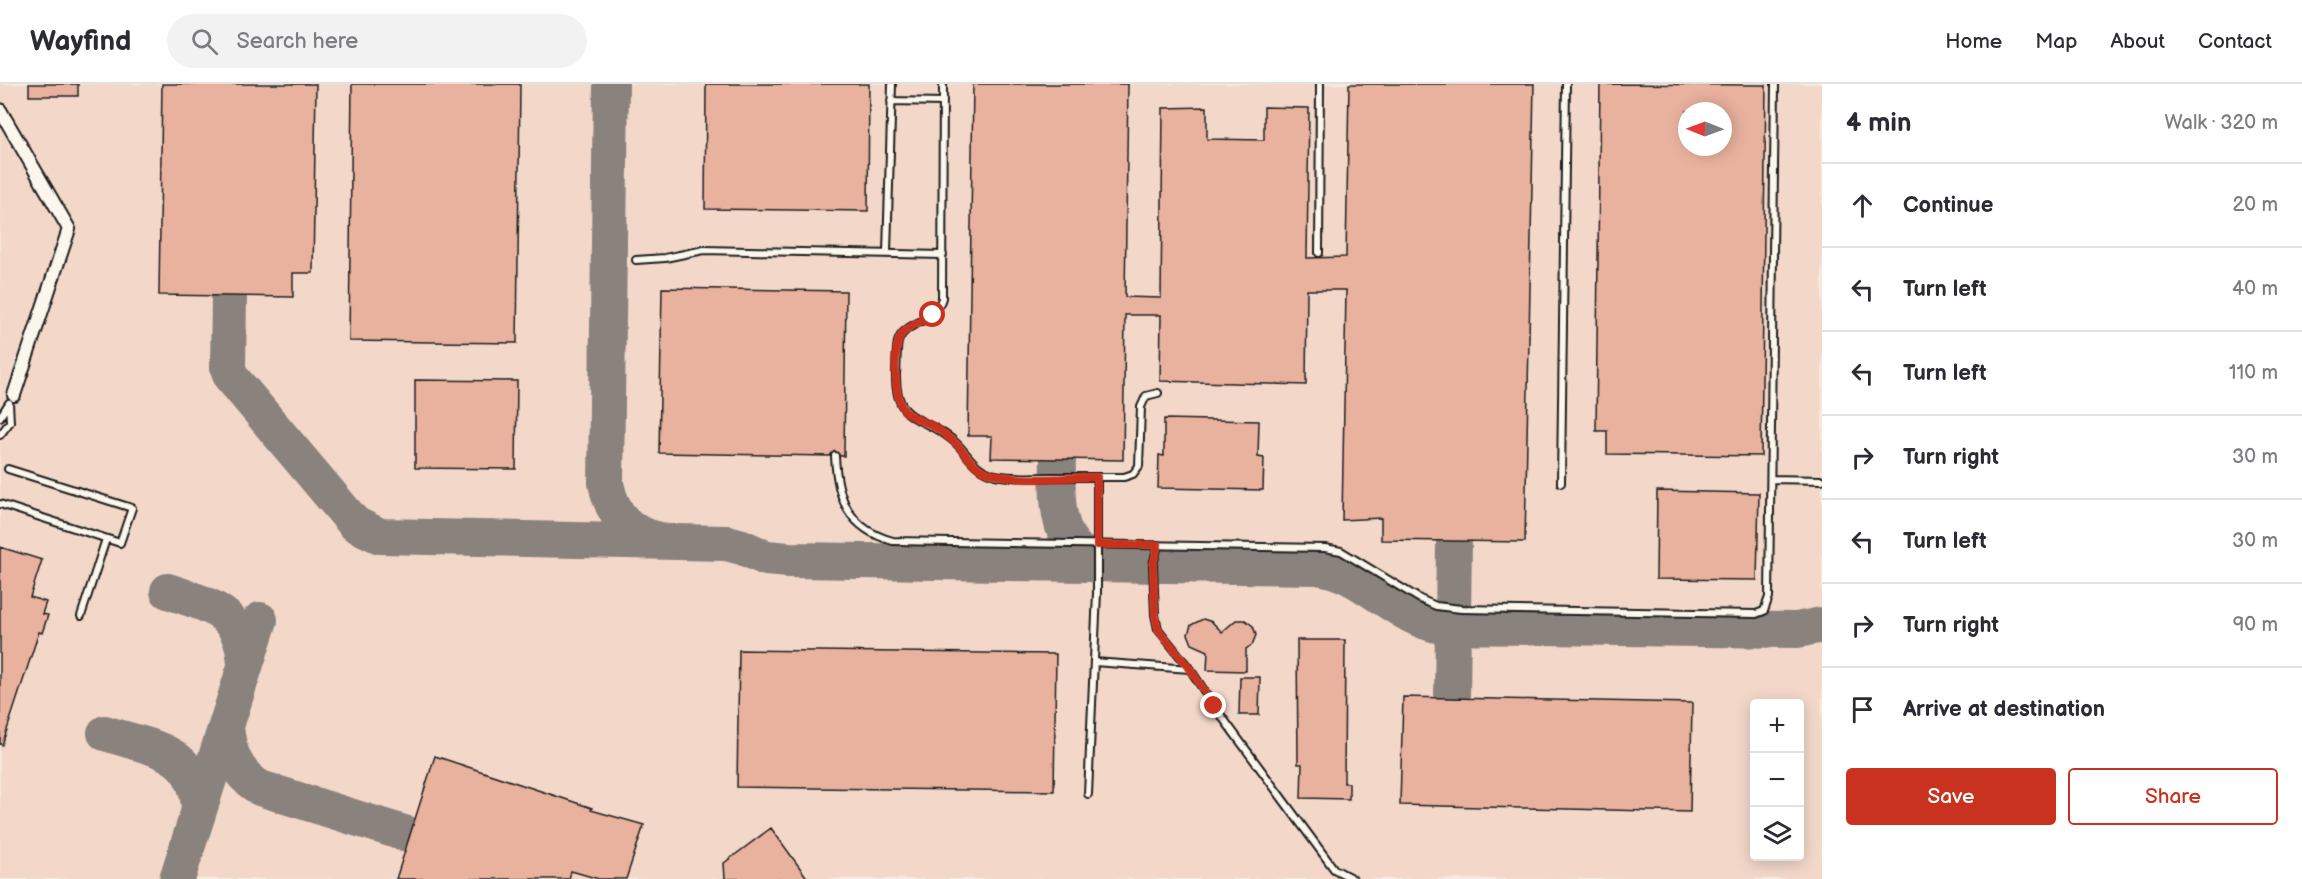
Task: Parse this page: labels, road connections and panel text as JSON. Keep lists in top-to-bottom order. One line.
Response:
{"north":"left","page":{"header":"Wayfind","search":"Search here","nav":["Home","Map","About","Contact"],"heading":["4 min","Walk · 320 m"],"list":[["Continue","20 m"],["Turn left","40 m"],["Turn left","110 m"],["Turn right","30 m"],["Turn left","30 m"],["Turn right","90 m"],"Arrive at destination"],"map_buttons":["+","−"],"buttons":["Save","Share"]}}
